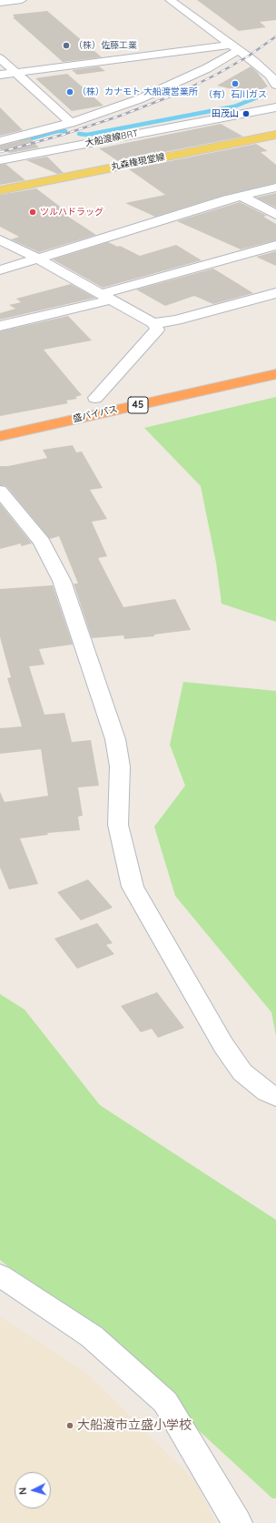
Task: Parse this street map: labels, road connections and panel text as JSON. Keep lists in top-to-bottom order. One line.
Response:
{"streets":{"highway":["45","盛バイパス"],"main road":["丸森権現堂線"],"street":["大船渡線BRT"]},"places":["（株）佐藤工業","（有）石川ガス","（株）カナモト 大船渡営業所","田茂山","ツルハドラッグ","大船渡市立盛小学校"],"north":"left"}
